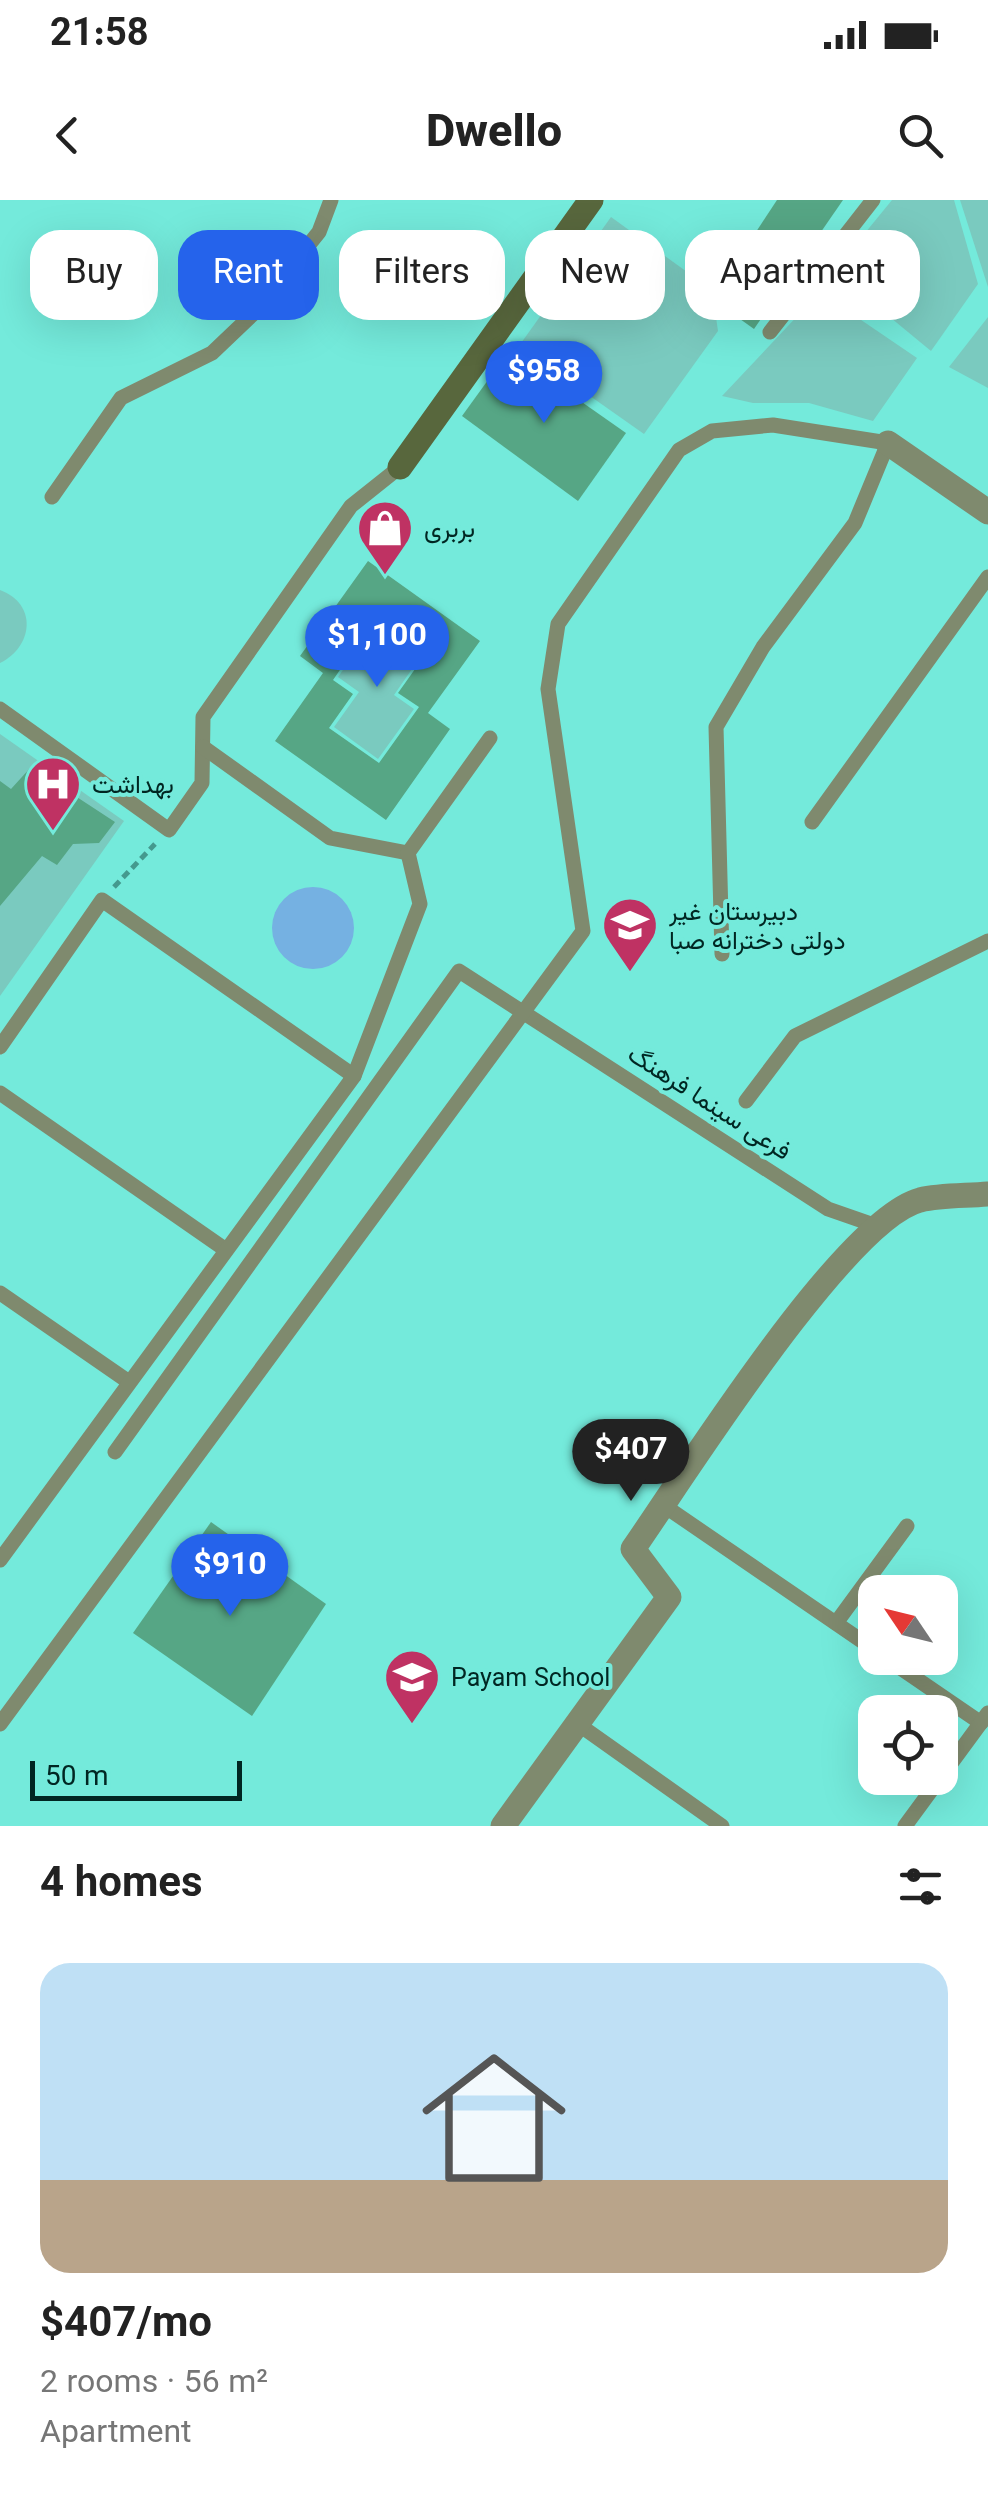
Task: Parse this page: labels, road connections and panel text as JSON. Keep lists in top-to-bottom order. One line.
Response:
{"streets":{"lane":["فرعی سینما فرهنگ"]},"places":{"shop":["بربری"],"hospital":["بهداشت"],"school or university":["دبیرستان غیر دولتی دخترانه صبا","Payam School"]},"scale_bar":"50 m","north":"top left","page":{"status":"21:58","header":"Dwello","chip":["Buy","Rent","Filters","New","Apartment"],"price":["$958","$1,100","$407","$910"],"scale":"50 m","heading":"4 homes","list":[{"name":"$407/mo","note":"2 rooms · 56 m² · Apartment"}]}}
